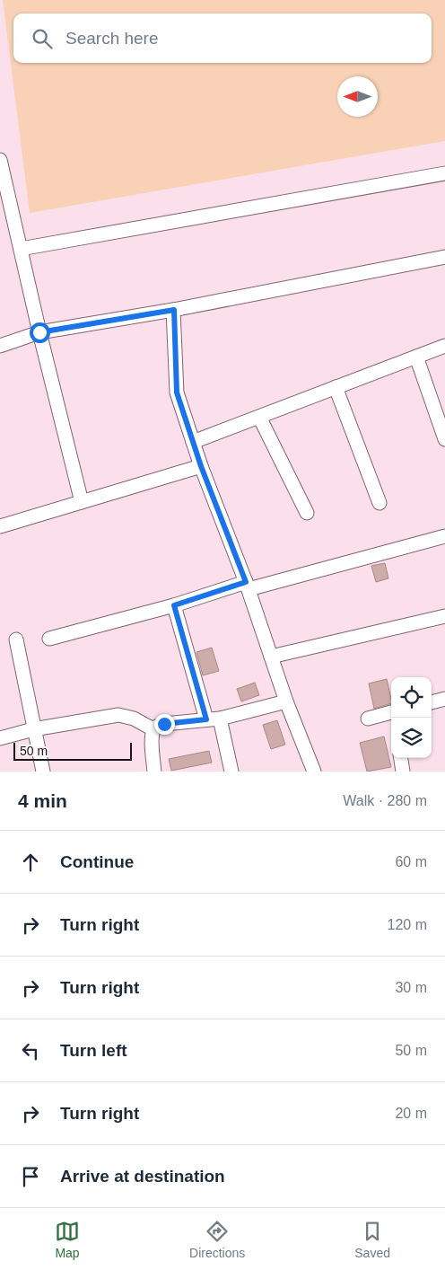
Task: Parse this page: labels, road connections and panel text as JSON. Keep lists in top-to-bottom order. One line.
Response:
{"scale_bar":"50 m","north":"left","page":{"search":"Search here","scale":"50 m","heading":["4 min","Walk · 280 m"],"list":[["Continue","60 m"],["Turn right","120 m"],["Turn right","30 m"],["Turn left","50 m"],["Turn right","20 m"],"Arrive at destination"],"nav":["Map","Directions","Saved"]}}
